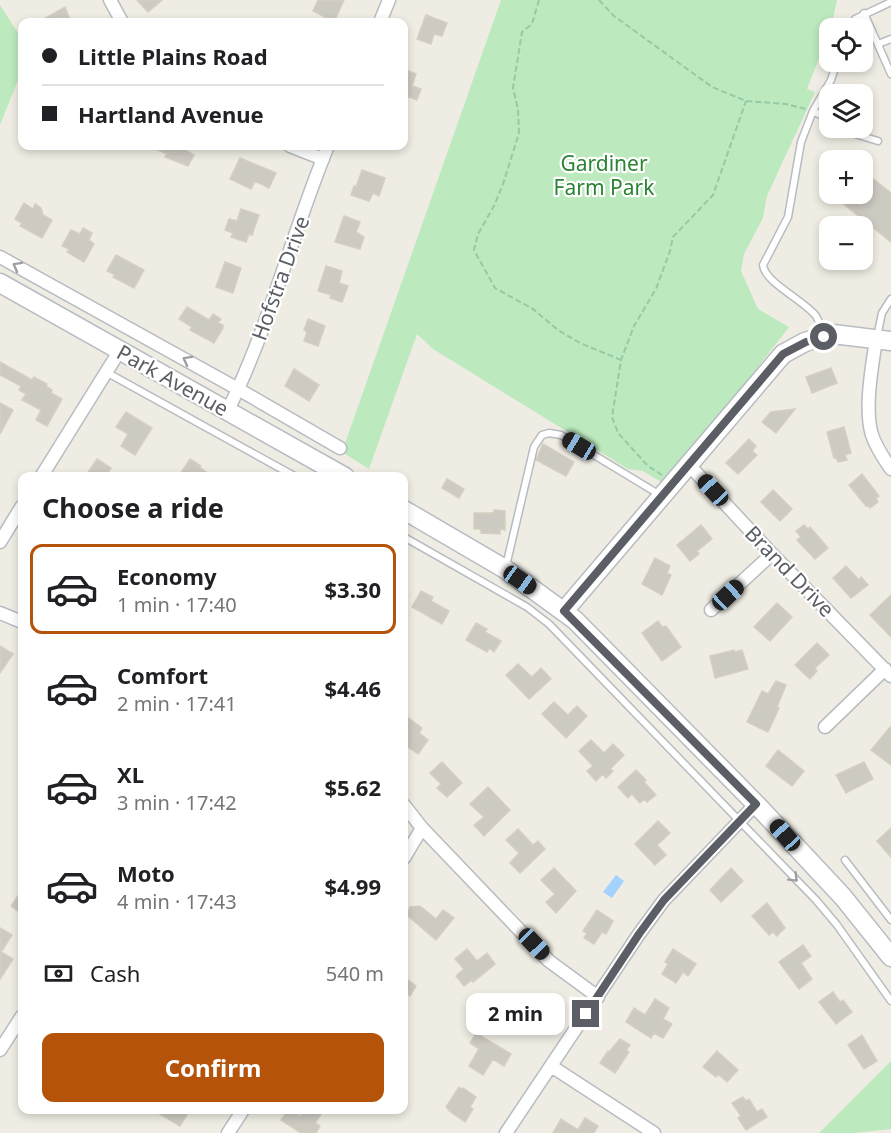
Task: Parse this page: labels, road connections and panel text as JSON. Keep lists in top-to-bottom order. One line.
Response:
{"streets":{"main road":["Park Avenue"],"street":["Hofstra Drive","Brand Drive"]},"crossings":[["Hofstra Drive","Park Avenue"]],"parks":["Gardiner Farm Park"],"page":{"map_buttons":["+","−"],"banner":["Little Plains Road","Hartland Avenue"],"heading":"Choose a ride","list":[{"name":"Economy","note":"1 min · 17:40","value":"$3.30"},{"name":"Comfort","note":"2 min · 17:41","value":"$4.46"},{"name":"XL","note":"3 min · 17:42","value":"$5.62"},{"name":"Moto","note":"4 min · 17:43","value":"$4.99"}],"pay":["Cash","540 m"],"bubble":"2 min","buttons":"Confirm"}}
